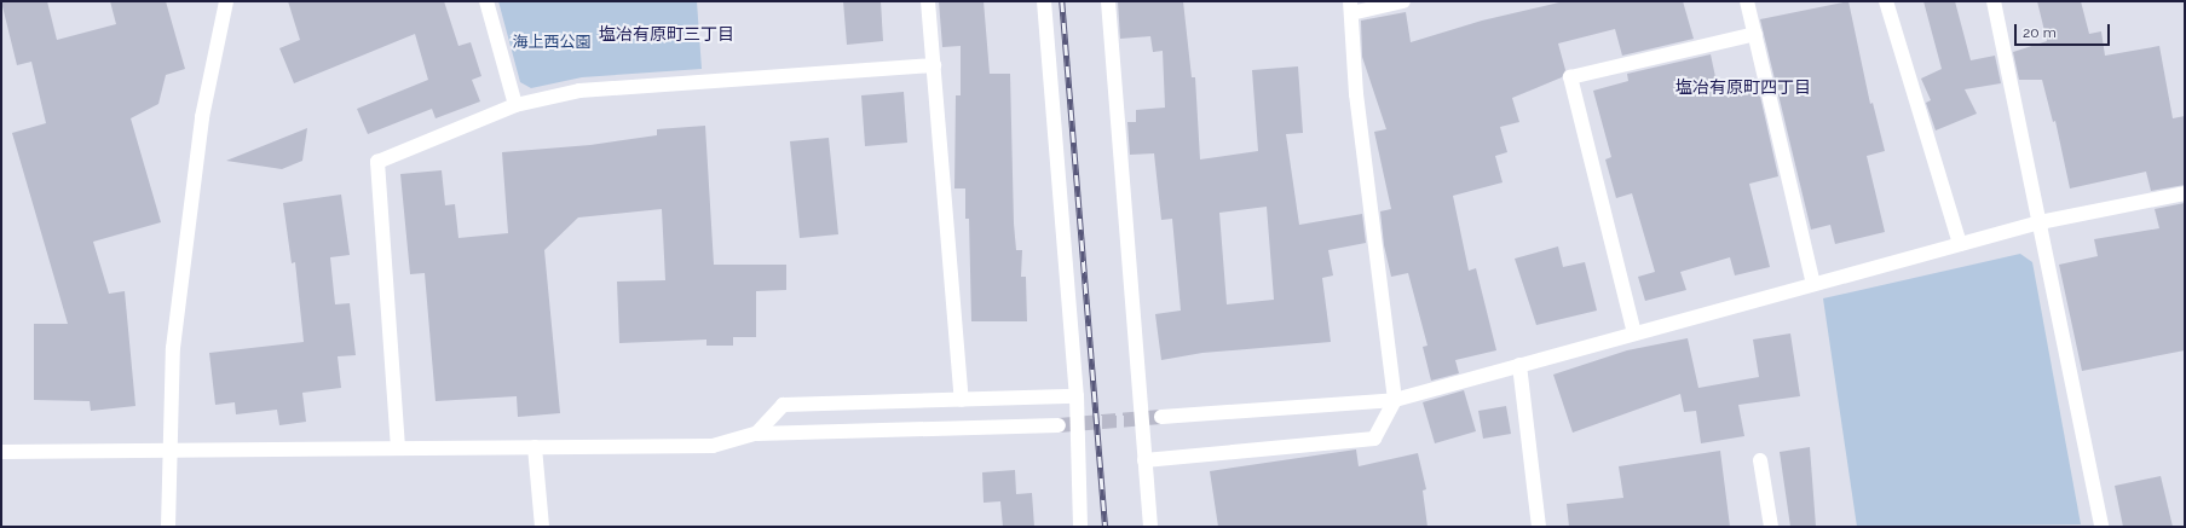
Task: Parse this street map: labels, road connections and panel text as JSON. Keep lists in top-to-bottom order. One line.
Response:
{"districts":["塩冶有原町三丁目","塩冶有原町四丁目"],"parks":["海上西公園"],"scale_bar":"20 m"}
